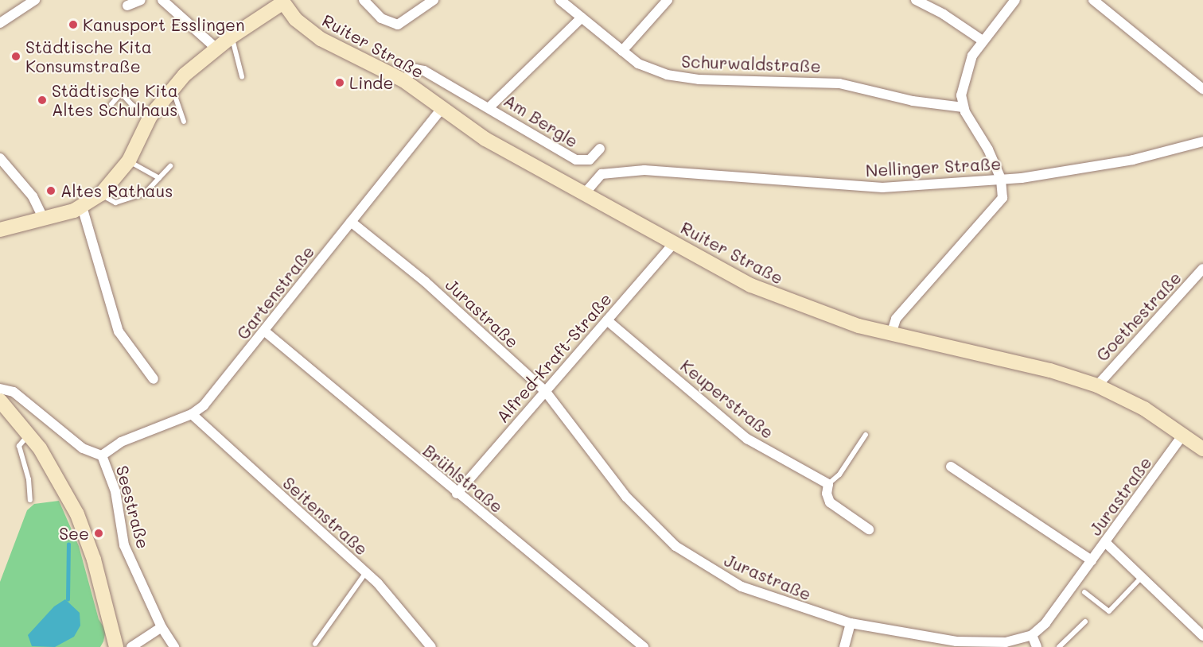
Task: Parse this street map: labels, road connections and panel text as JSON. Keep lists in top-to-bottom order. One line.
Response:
{"streets":{"street":["Ruiter Straße","Schurwaldstraße","Am Bergle","Nellinger Straße","Gartenstraße","Jurastraße","Goethestraße","Alfred-Kraft-Straße","Keuperstraße","Brühlstraße","Seestraße","Seitenstraße"]},"crossings":[["Ruiter Straße","Am Bergle"],["Ruiter Straße","Nellinger Straße"],["Ruiter Straße","Gartenstraße"],["Ruiter Straße","Jurastraße"],["Ruiter Straße","Goethestraße"],["Ruiter Straße","Alfred-Kraft-Straße"],["Schurwaldstraße","Am Bergle"],["Gartenstraße","Jurastraße"],["Gartenstraße","Brühlstraße"],["Gartenstraße","Seestraße"],["Gartenstraße","Seitenstraße"],["Jurastraße","Alfred-Kraft-Straße"],["Alfred-Kraft-Straße","Keuperstraße"],["Alfred-Kraft-Straße","Brühlstraße"]],"places":["Kanusport Esslingen","Städtische Kita Konsumstraße","Linde","Städtische Kita Altes Schulhaus","Altes Rathaus","See"]}
